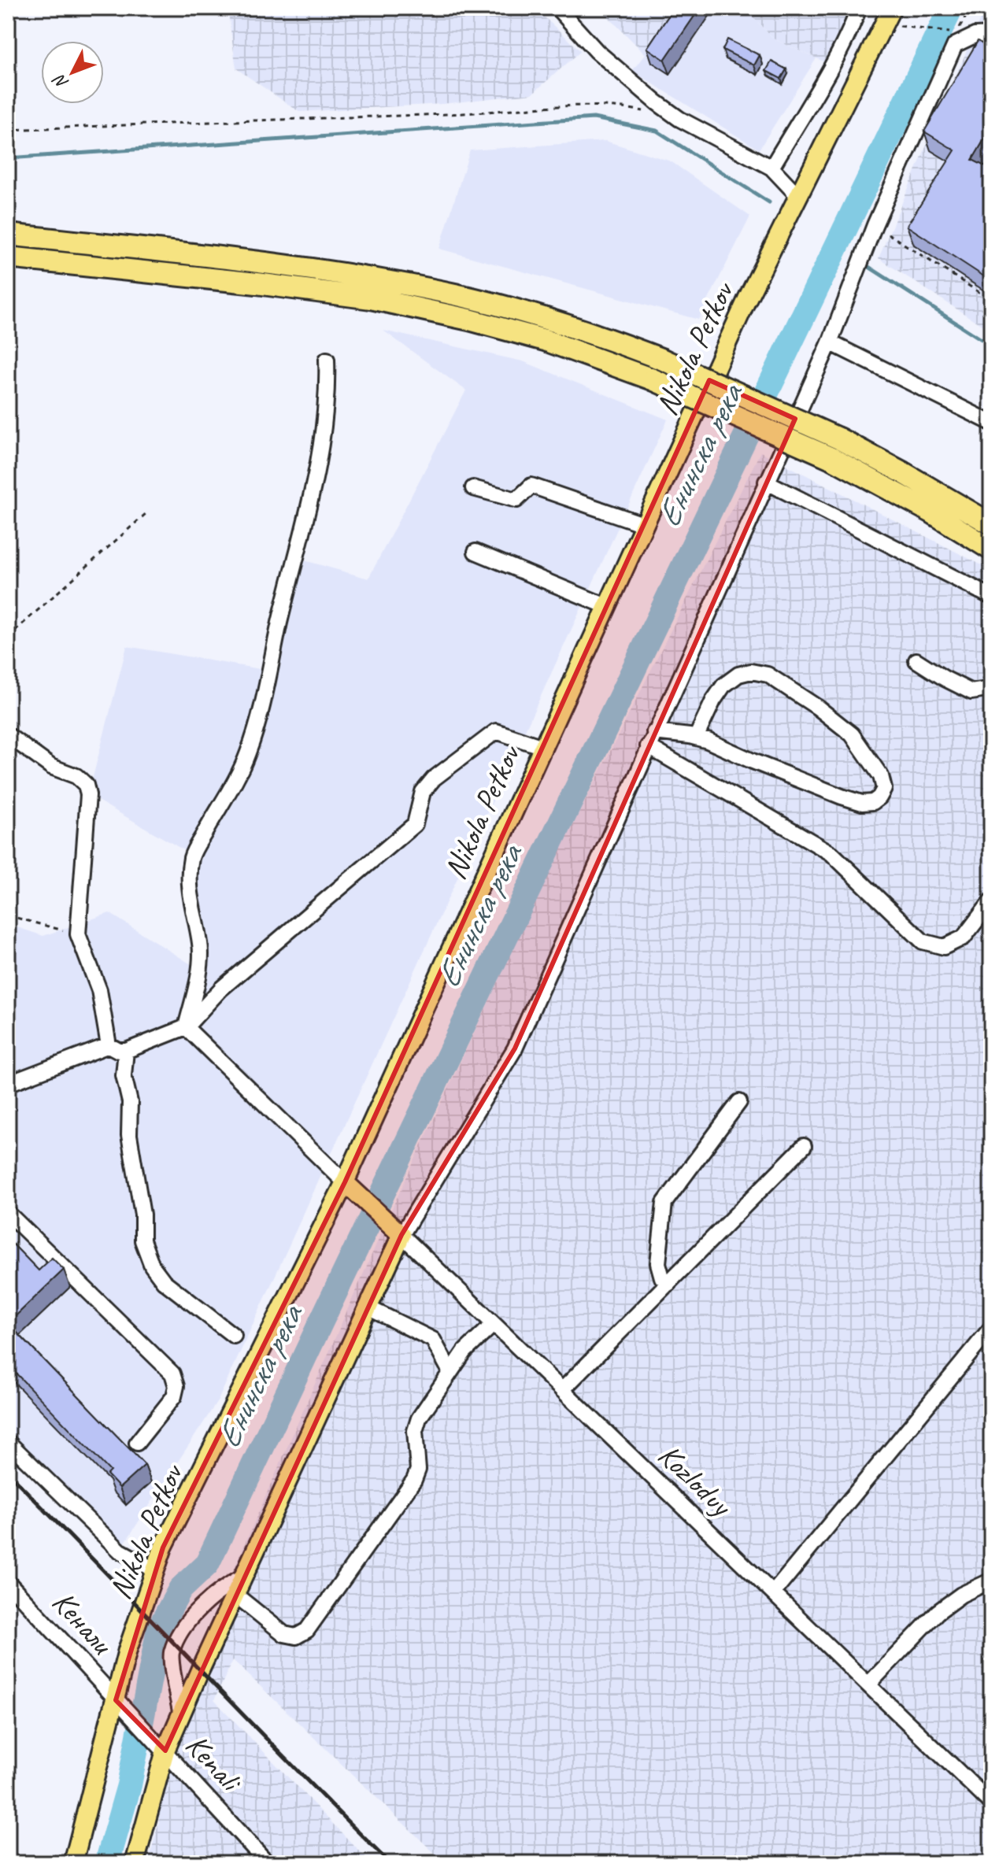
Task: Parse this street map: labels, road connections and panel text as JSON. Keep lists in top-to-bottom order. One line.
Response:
{"streets":{"main road":["Nikola Petkov","Kozloduy"],"street":["Кенали","Kenali"]},"crossings":[["Nikola Petkov","Kozloduy"],["Nikola Petkov","Кенали"],["Nikola Petkov","Kenali"],["Кенали","Kenali"]],"water":["Енинска река"],"north":"bottom left"}
